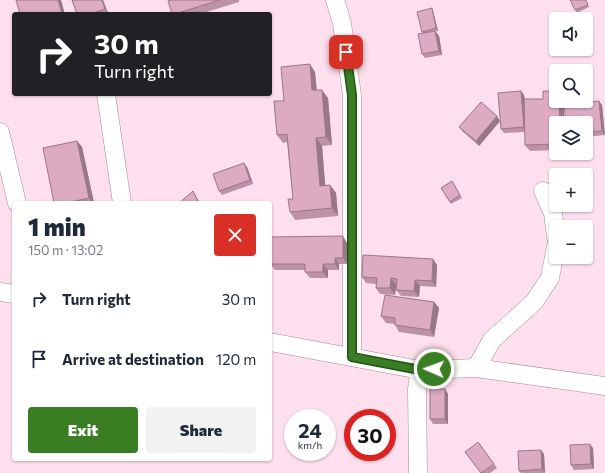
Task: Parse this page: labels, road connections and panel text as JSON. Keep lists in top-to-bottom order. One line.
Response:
{"page":{"map_buttons":["+","−"],"turn":["30 m","Turn right"],"heading":["1 min","150 m · 13:02"],"list":[{"name":"Turn right","value":"30 m"},{"name":"Arrive at destination","value":"120 m"}],"buttons":["Exit","Share"],"speed":"24 km/h","limit":"30"}}
